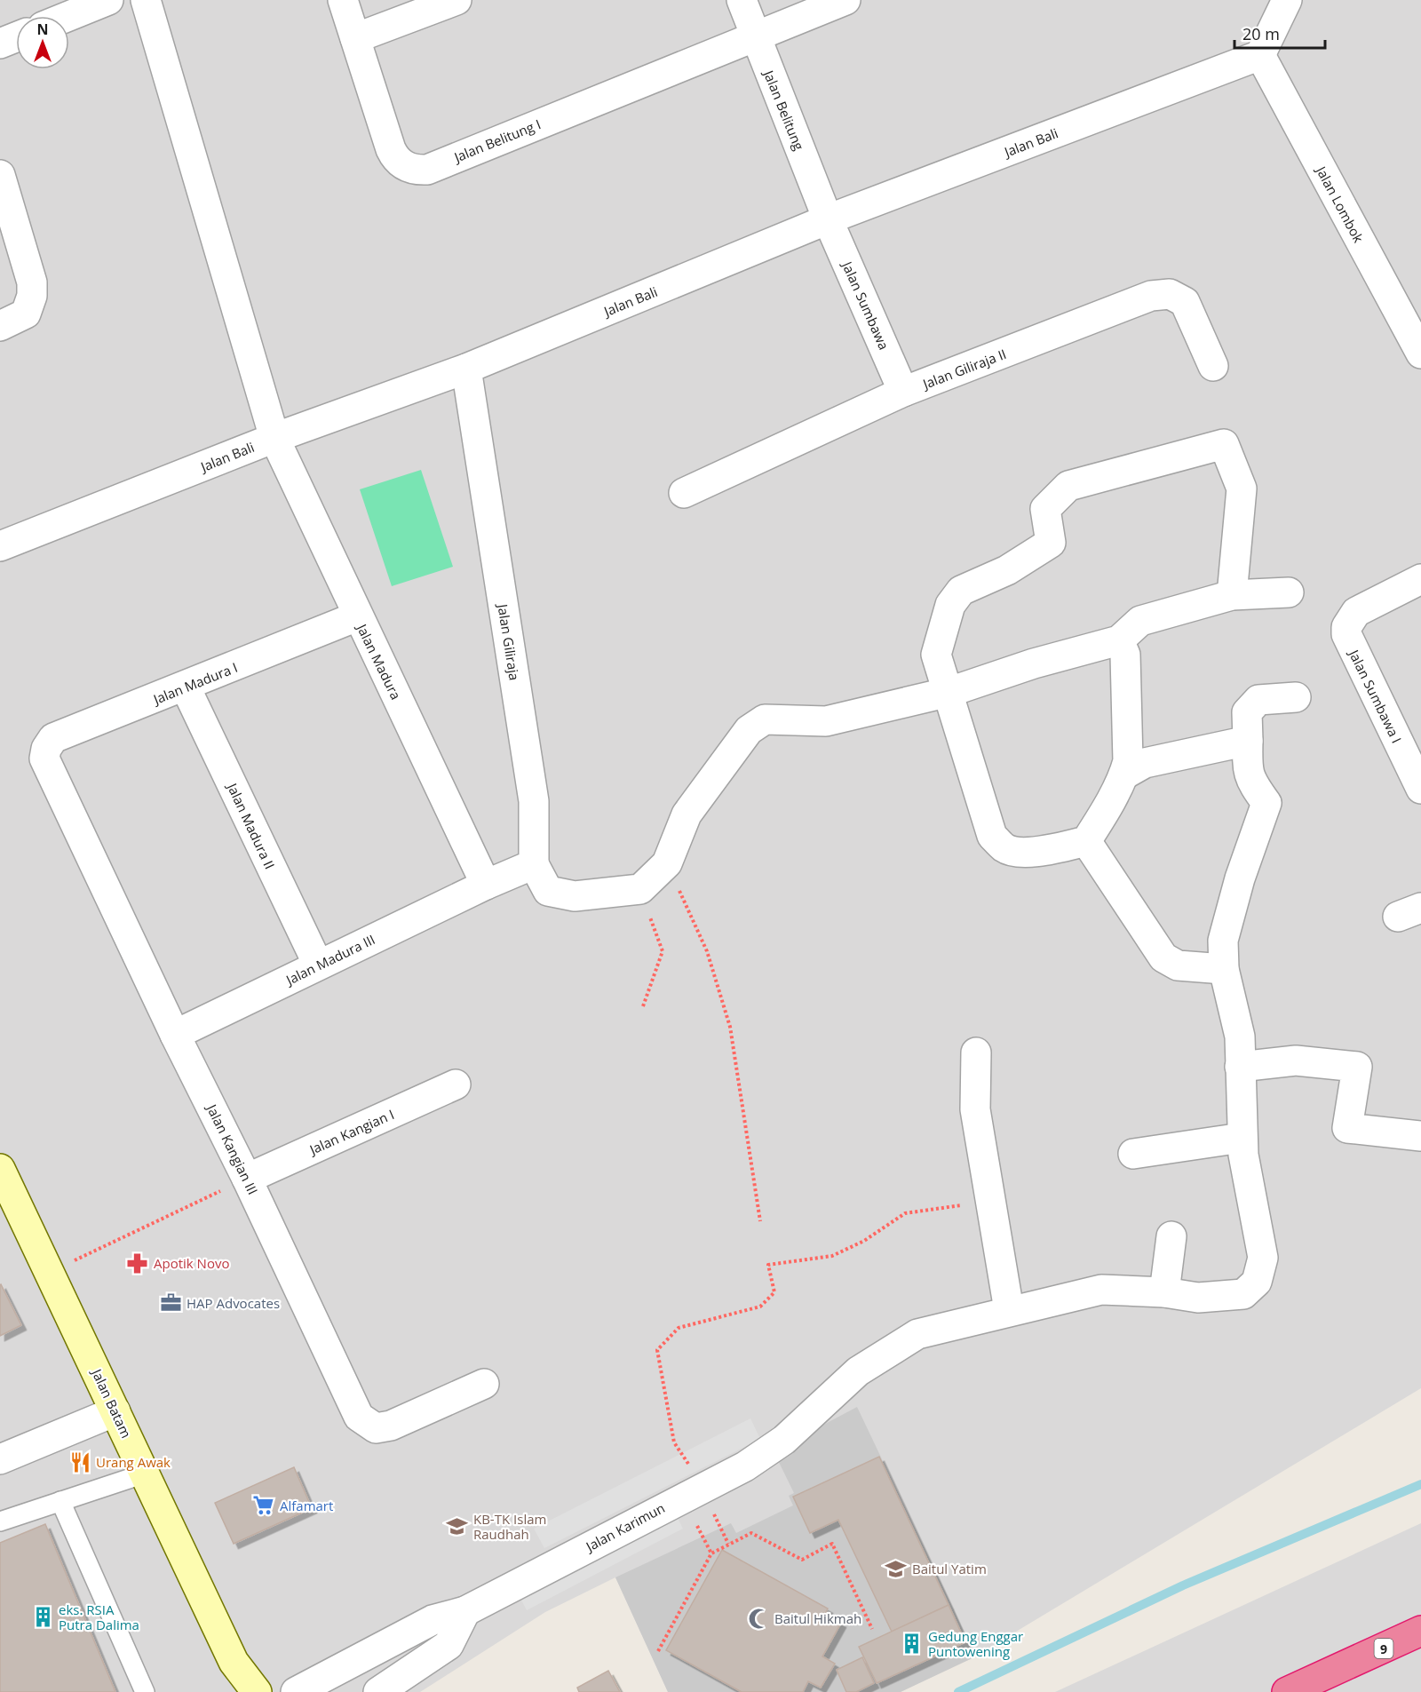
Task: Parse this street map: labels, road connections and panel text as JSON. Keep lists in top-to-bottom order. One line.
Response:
{"streets":{"highway":["9"],"street":["Jalan Belitung","Jalan Belitung I","Jalan Bali","Jalan Lombok","Jalan Sumbawa","Jalan Giliraja II","Jalan Giliraja","Jalan Madura","Jalan Madura I","Jalan Sumbawa I","Jalan Madura II","Jalan Madura III","Jalan Kangian I","Jalan Kangian III","Jalan Batam","Jalan Karimun"]},"crossings":[["Jalan Belitung","Jalan Belitung I"],["Jalan Belitung","Jalan Bali"],["Jalan Belitung","Jalan Sumbawa"],["Jalan Bali","Jalan Lombok"],["Jalan Bali","Jalan Sumbawa"],["Jalan Bali","Jalan Giliraja"],["Jalan Bali","Jalan Madura"],["Jalan Sumbawa","Jalan Giliraja II"],["Jalan Madura","Jalan Madura I"],["Jalan Madura","Jalan Madura III"],["Jalan Madura I","Jalan Madura II"],["Jalan Madura I","Jalan Kangian III"],["Jalan Madura II","Jalan Madura III"],["Jalan Madura III","Jalan Kangian III"],["Jalan Kangian I","Jalan Kangian III"]],"places":{"pharmacy":["Apotik Novo"],"office":["HAP Advocates"],"restaurant":["Urang Awak"],"supermarket":["Alfamart"],"school or university":["KB-TK Islam Raudhah","Baitul Yatim"],"building":["eks. RSIA Putra Dalima","Gedung Enggar Puntowening"],"mosque":["Baitul Hikmah"]},"scale_bar":"20 m","north":"top"}
